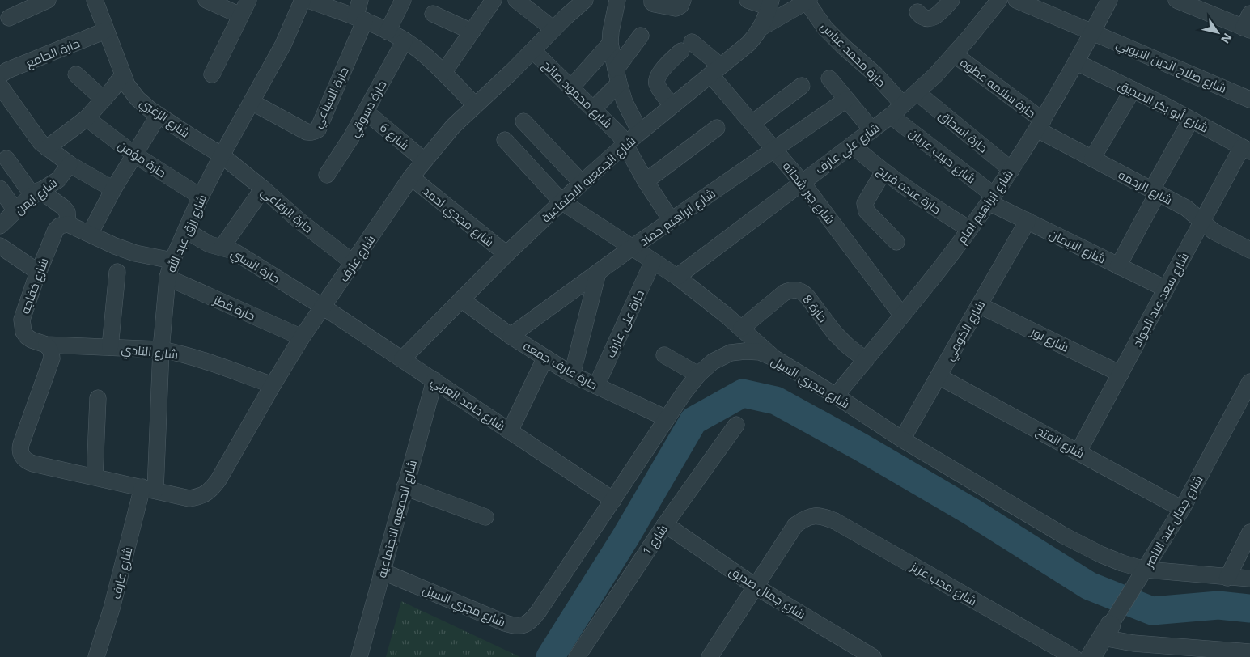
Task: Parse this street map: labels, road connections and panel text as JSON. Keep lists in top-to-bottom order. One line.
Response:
{"streets":{"street":["حارة الجامع","حارة محمد عباس","شارع صلاح الدين الايوبي","حارة سلامه عطوه","شارع محمود صالح","حارة السباعي","شارع أبو بكر الصديق","حارة دسوقي","شارع الزغبي","حارة اسحاق","شارع 6","شارع علي عارف","شارع حبيب عريان","حارة مؤمن","شارع الجمعيه الاجتماعية","شارع الرحمه","حارة عبده فريج","شارع جبر شحاته","شارع ايمن","شارع ابراهيم امام","حارة الرفاعي","شارع مجدي احمد","شارع ابراهيم حماد","شارع رزق عبد الله","شارع الايمان","شارع عارف","حارة السني","شارع خفاجه","شارع سعد عبد الجواد","حارة قطز","حارة 8","حارة على عارف","شارع الكومي","شارع نور","شارع النادي","حارة عارف جمعه","شارع مجري السيل","شارع حامد العربي","شارع الفتح","شارع جمال عبد الناصر","شارع 1","شارع محب عزيز","شارع جمال صديق"]},"crossings":[["حارة الجامع","شارع الزغبي"],["حارة محمد عباس","شارع علي عارف"],["شارع صلاح الدين الايوبي","شارع ابراهيم امام"],["حارة سلامه عطوه","شارع علي عارف"],["حارة سلامه عطوه","شارع الرحمه"],["حارة سلامه عطوه","شارع ابراهيم امام"],["شارع محمود صالح","شارع الجمعيه الاجتماعية"],["شارع محمود صالح","شارع ابراهيم حماد"],["شارع محمود صالح","شارع عارف"],["حارة السباعي","شارع رزق عبد الله"],["شارع أبو بكر الصديق","شارع ابراهيم امام"],["شارع أبو بكر الصديق","شارع سعد عبد الجواد"],["حارة دسوقي","شارع 6"],["شارع الزغبي","حارة الرفاعي"],["شارع الزغبي","شارع رزق عبد الله"],["حارة اسحاق","شارع علي عارف"],["حارة اسحاق","شارع ابراهيم امام"],["شارع 6","شارع عارف"],["شارع علي عارف","شارع حبيب عريان"],["شارع علي عارف","حارة عبده فريج"],["شارع علي عارف","شارع جبر شحاته"],["شارع حبيب عريان","شارع ابراهيم امام"],["شارع حبيب عريان","شارع الايمان"],["حارة مؤمن","شارع رزق عبد الله"],["شارع الجمعيه الاجتماعية","شارع جبر شحاته"],["شارع الجمعيه الاجتماعية","شارع مجدي احمد"],["شارع الجمعيه الاجتماعية","حارة عارف جمعه"],["شارع الجمعيه الاجتماعية","شارع مجري السيل"],["شارع الجمعيه الاجتماعية","شارع حامد العربي"],["شارع الرحمه","شارع ابراهيم امام"],["شارع الرحمه","شارع سعد عبد الجواد"],["حارة عبده فريج","شارع ابراهيم امام"],["شارع جبر شحاته","شارع ابراهيم امام"],["شارع جبر شحاته","شارع ابراهيم حماد"],["شارع ابراهيم امام","شارع الايمان"],["شارع ابراهيم امام","حارة 8"],["شارع ابراهيم امام","شارع مجري السيل"],["حارة الرفاعي","شارع رزق عبد الله"],["حارة الرفاعي","شارع عارف"],["شارع مجدي احمد","شارع عارف"],["شارع ابراهيم حماد","حارة عارف جمعه"],["شارع رزق عبد الله","شارع عارف"],["شارع رزق عبد الله","حارة السني"],["شارع رزق عبد الله","حارة قطز"],["شارع رزق عبد الله","شارع النادي"],["شارع الايمان","شارع سعد عبد الجواد"],["شارع الايمان","شارع الكومي"],["شارع عارف","حارة السني"],["شارع عارف","شارع خفاجه"],["شارع عارف","حارة قطز"],["شارع عارف","شارع النادي"],["شارع عارف","شارع حامد العربي"],["حارة السني","شارع حامد العربي"],["شارع خفاجه","شارع النادي"],["شارع سعد عبد الجواد","شارع نور"],["شارع سعد عبد الجواد","شارع الفتح"],["حارة على عارف","حارة عارف جمعه"],["شارع الكومي","شارع نور"],["شارع الكومي","شارع مجري السيل"],["شارع الكومي","شارع الفتح"],["حارة عارف جمعه","شارع مجري السيل"],["شارع مجري السيل","شارع حامد العربي"],["شارع مجري السيل","شارع جمال عبد الناصر"],["شارع الفتح","شارع جمال عبد الناصر"],["شارع 1","شارع جمال صديق"],["شارع محب عزيز","شارع جمال صديق"]],"north":"bottom right"}
